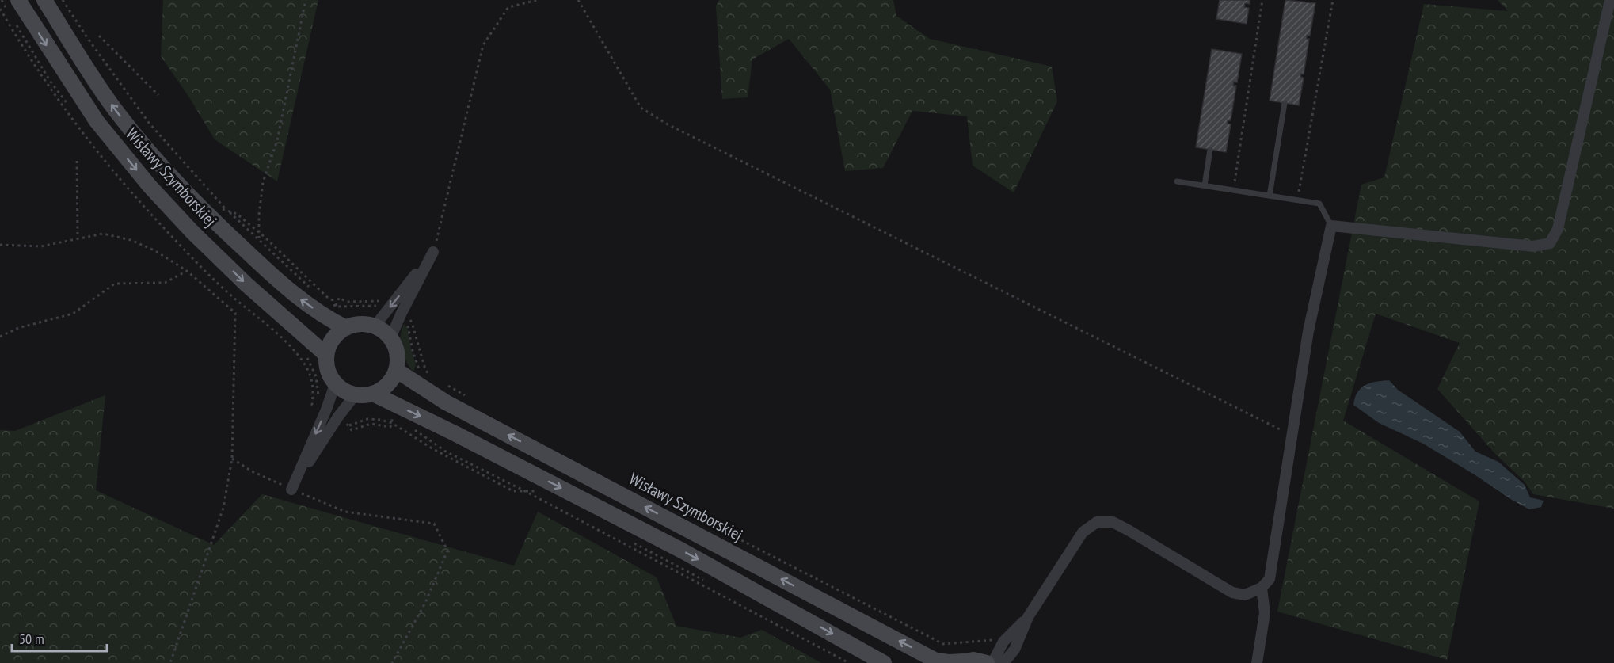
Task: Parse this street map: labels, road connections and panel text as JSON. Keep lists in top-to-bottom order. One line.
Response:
{"streets":{"main road":["Wisławy Szymborskiej"]},"scale_bar":"50 m"}
